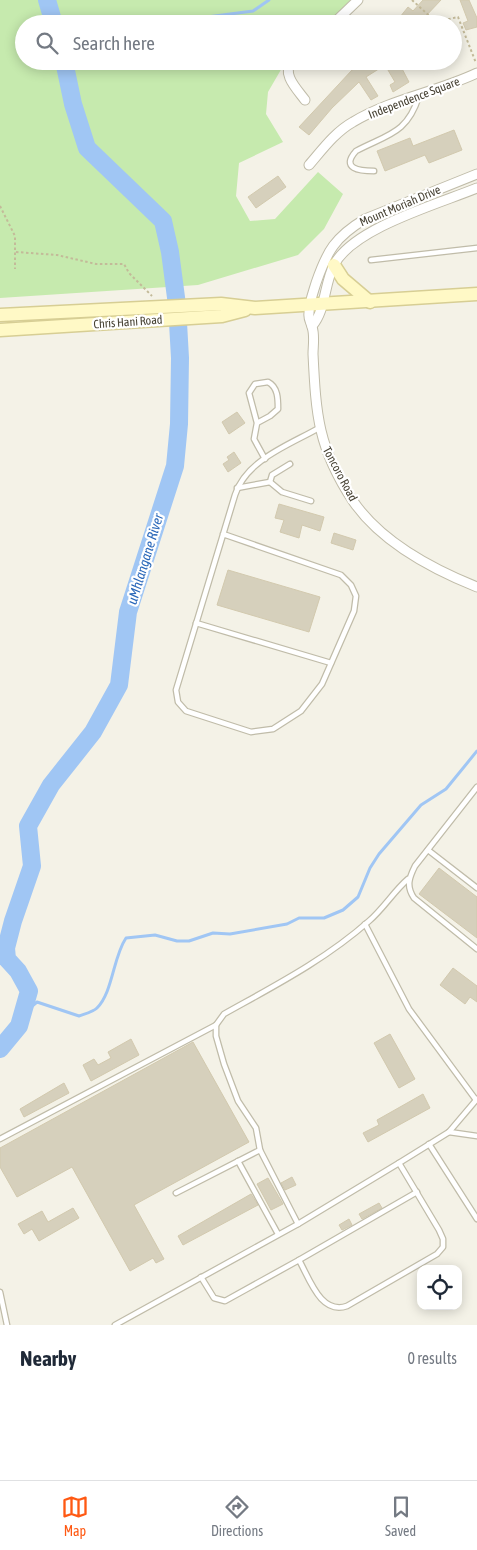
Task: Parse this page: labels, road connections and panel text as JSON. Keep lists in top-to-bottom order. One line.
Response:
{"streets":{"main road":["Chris Hani Road"],"street":["Independence Square","Mount Moriah Drive","Toncoro Road"]},"crossings":[["Mount Moriah Drive","Chris Hani Road"],["Mount Moriah Drive","Toncoro Road"],["Chris Hani Road","Toncoro Road"]],"water":["uMhlangane River"],"page":{"search":"Search here","heading":["Nearby","0 results"],"nav":["Map","Directions","Saved"]}}
